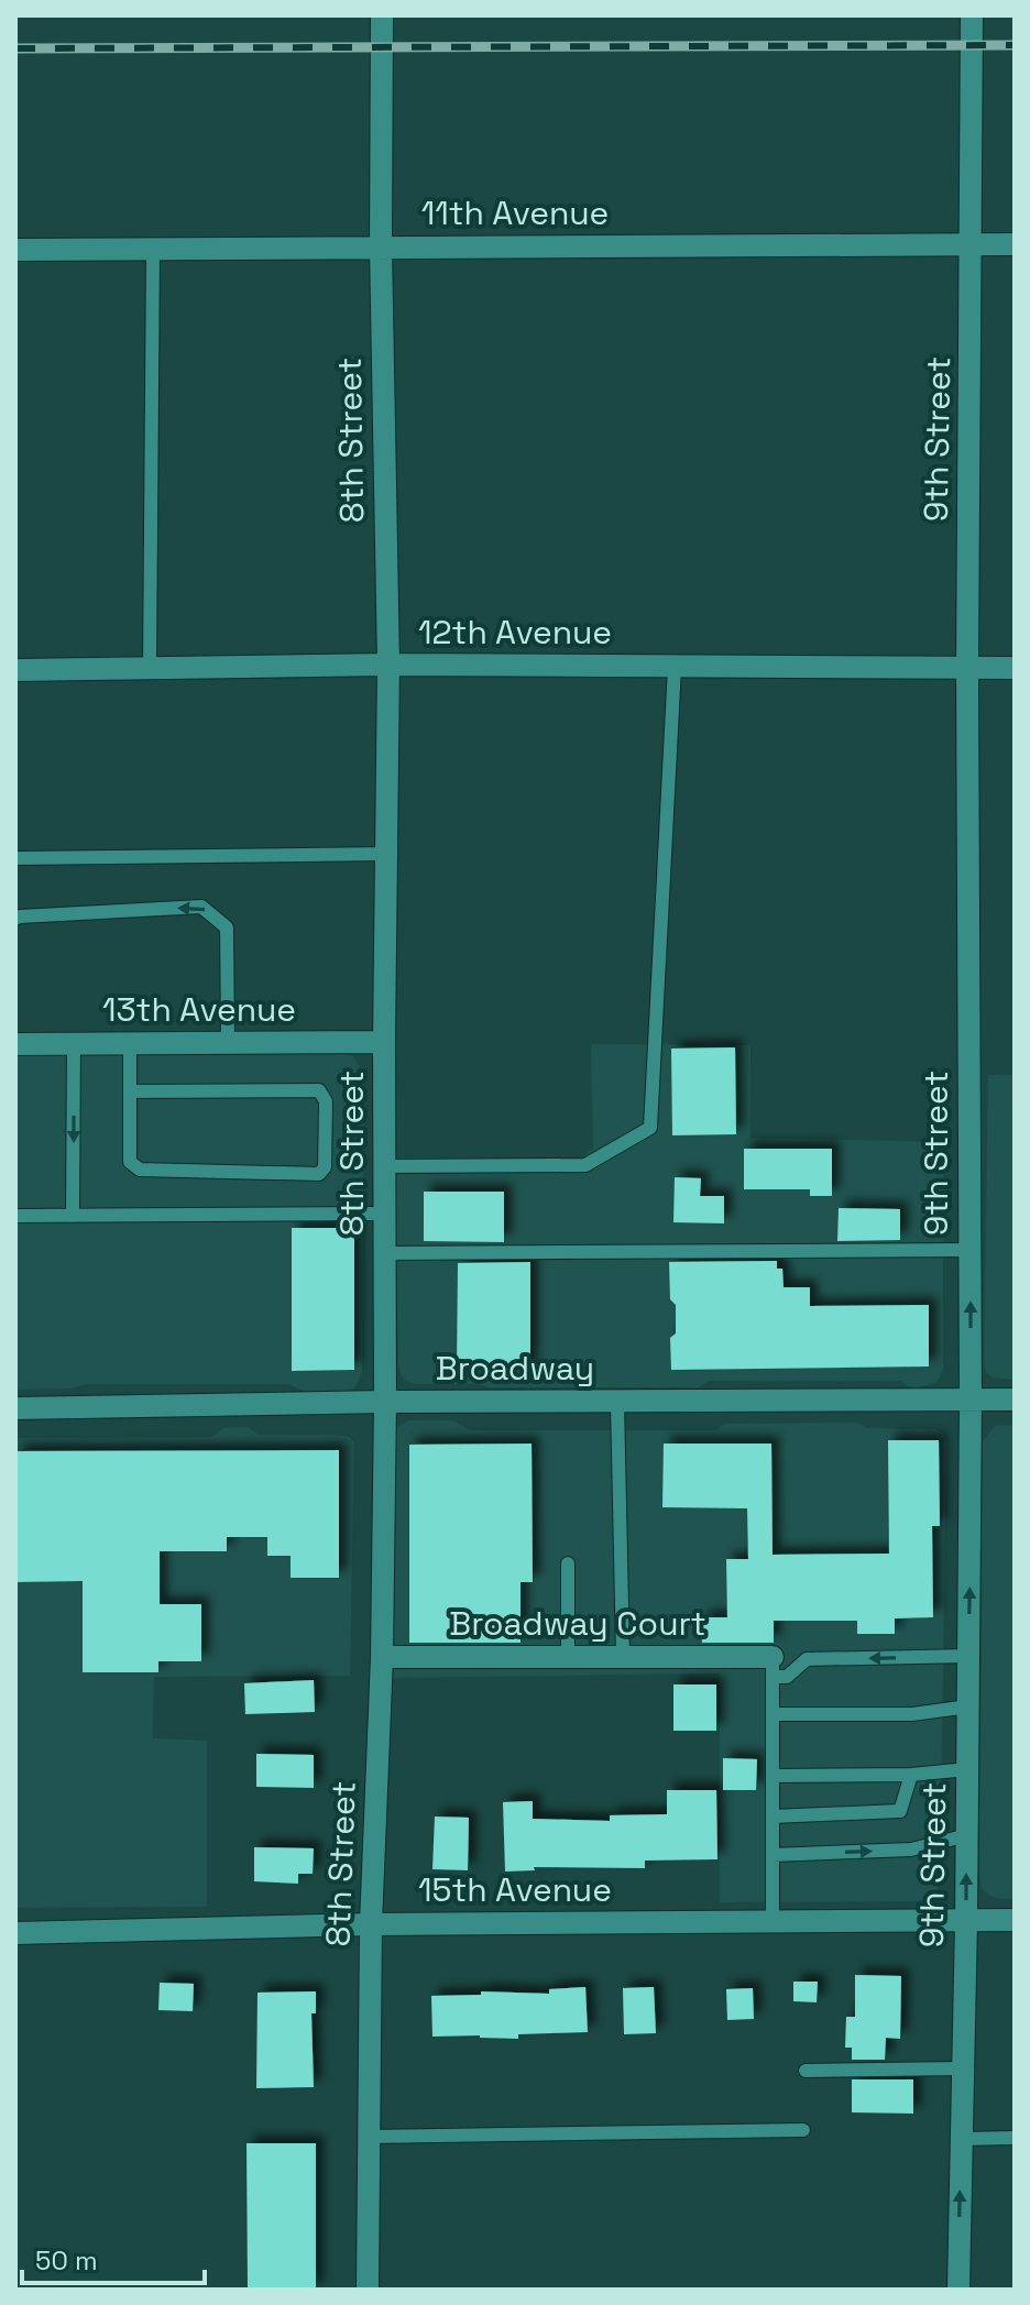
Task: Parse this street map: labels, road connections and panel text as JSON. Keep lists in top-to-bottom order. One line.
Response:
{"streets":{"street":["11th Avenue","9th Street","8th Street","12th Avenue","13th Avenue","Broadway","Broadway Court","15th Avenue"]},"crossings":[["11th Avenue","9th Street"],["11th Avenue","8th Street"],["9th Street","12th Avenue"],["9th Street","Broadway"],["9th Street","15th Avenue"],["8th Street","12th Avenue"],["8th Street","13th Avenue"],["8th Street","Broadway"],["8th Street","Broadway Court"],["8th Street","15th Avenue"]],"scale_bar":"50 m"}
